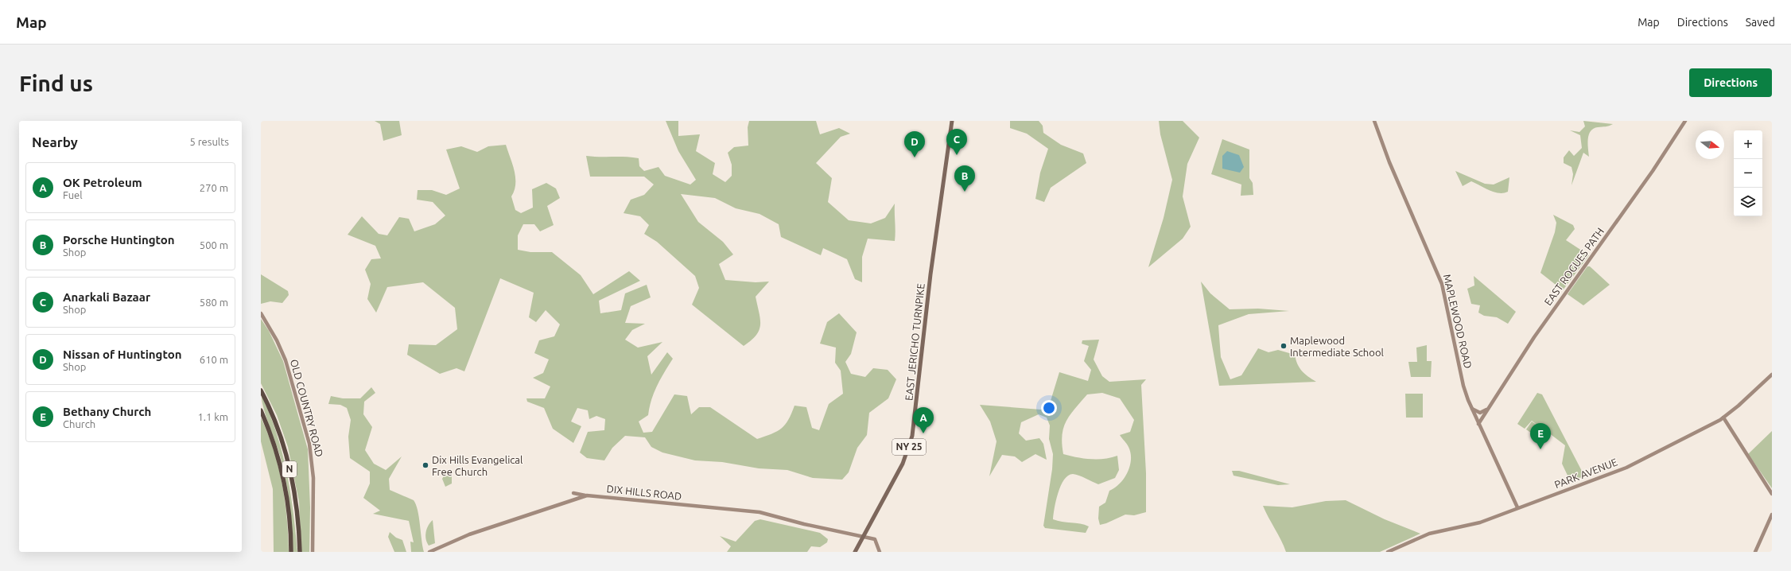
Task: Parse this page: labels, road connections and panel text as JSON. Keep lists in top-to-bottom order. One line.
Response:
{"streets":{"highway":["N"],"main road":["EAST JERICHO TURNPIKE","NY 25"],"street":["EAST ROGUES PATH","MAPLEWOOD ROAD","OLD COUNTRY ROAD","PARK AVENUE","DIX HILLS ROAD"]},"crossings":[["EAST ROGUES PATH","MAPLEWOOD ROAD"],["MAPLEWOOD ROAD","PARK AVENUE"],["EAST JERICHO TURNPIKE","DIX HILLS ROAD"]],"places":["Maplewood Intermediate School","Dix Hills Evangelical Free Church"],"north":"right","page":{"header":"Map","nav":["Map","Directions","Saved"],"buttons":"Directions","title":"Find us","heading":["Nearby","5 results"],"pins":["C","D","B","A","E"],"map_buttons":["+","−"],"list":[{"mark":"A","name":"OK Petroleum","note":"Fuel","value":"270 m"},{"mark":"B","name":"Porsche Huntington","note":"Shop","value":"500 m"},{"mark":"C","name":"Anarkali Bazaar","note":"Shop","value":"580 m"},{"mark":"D","name":"Nissan of Huntington","note":"Shop","value":"610 m"},{"mark":"E","name":"Bethany Church","note":"Church","value":"1.1 km"}]}}
